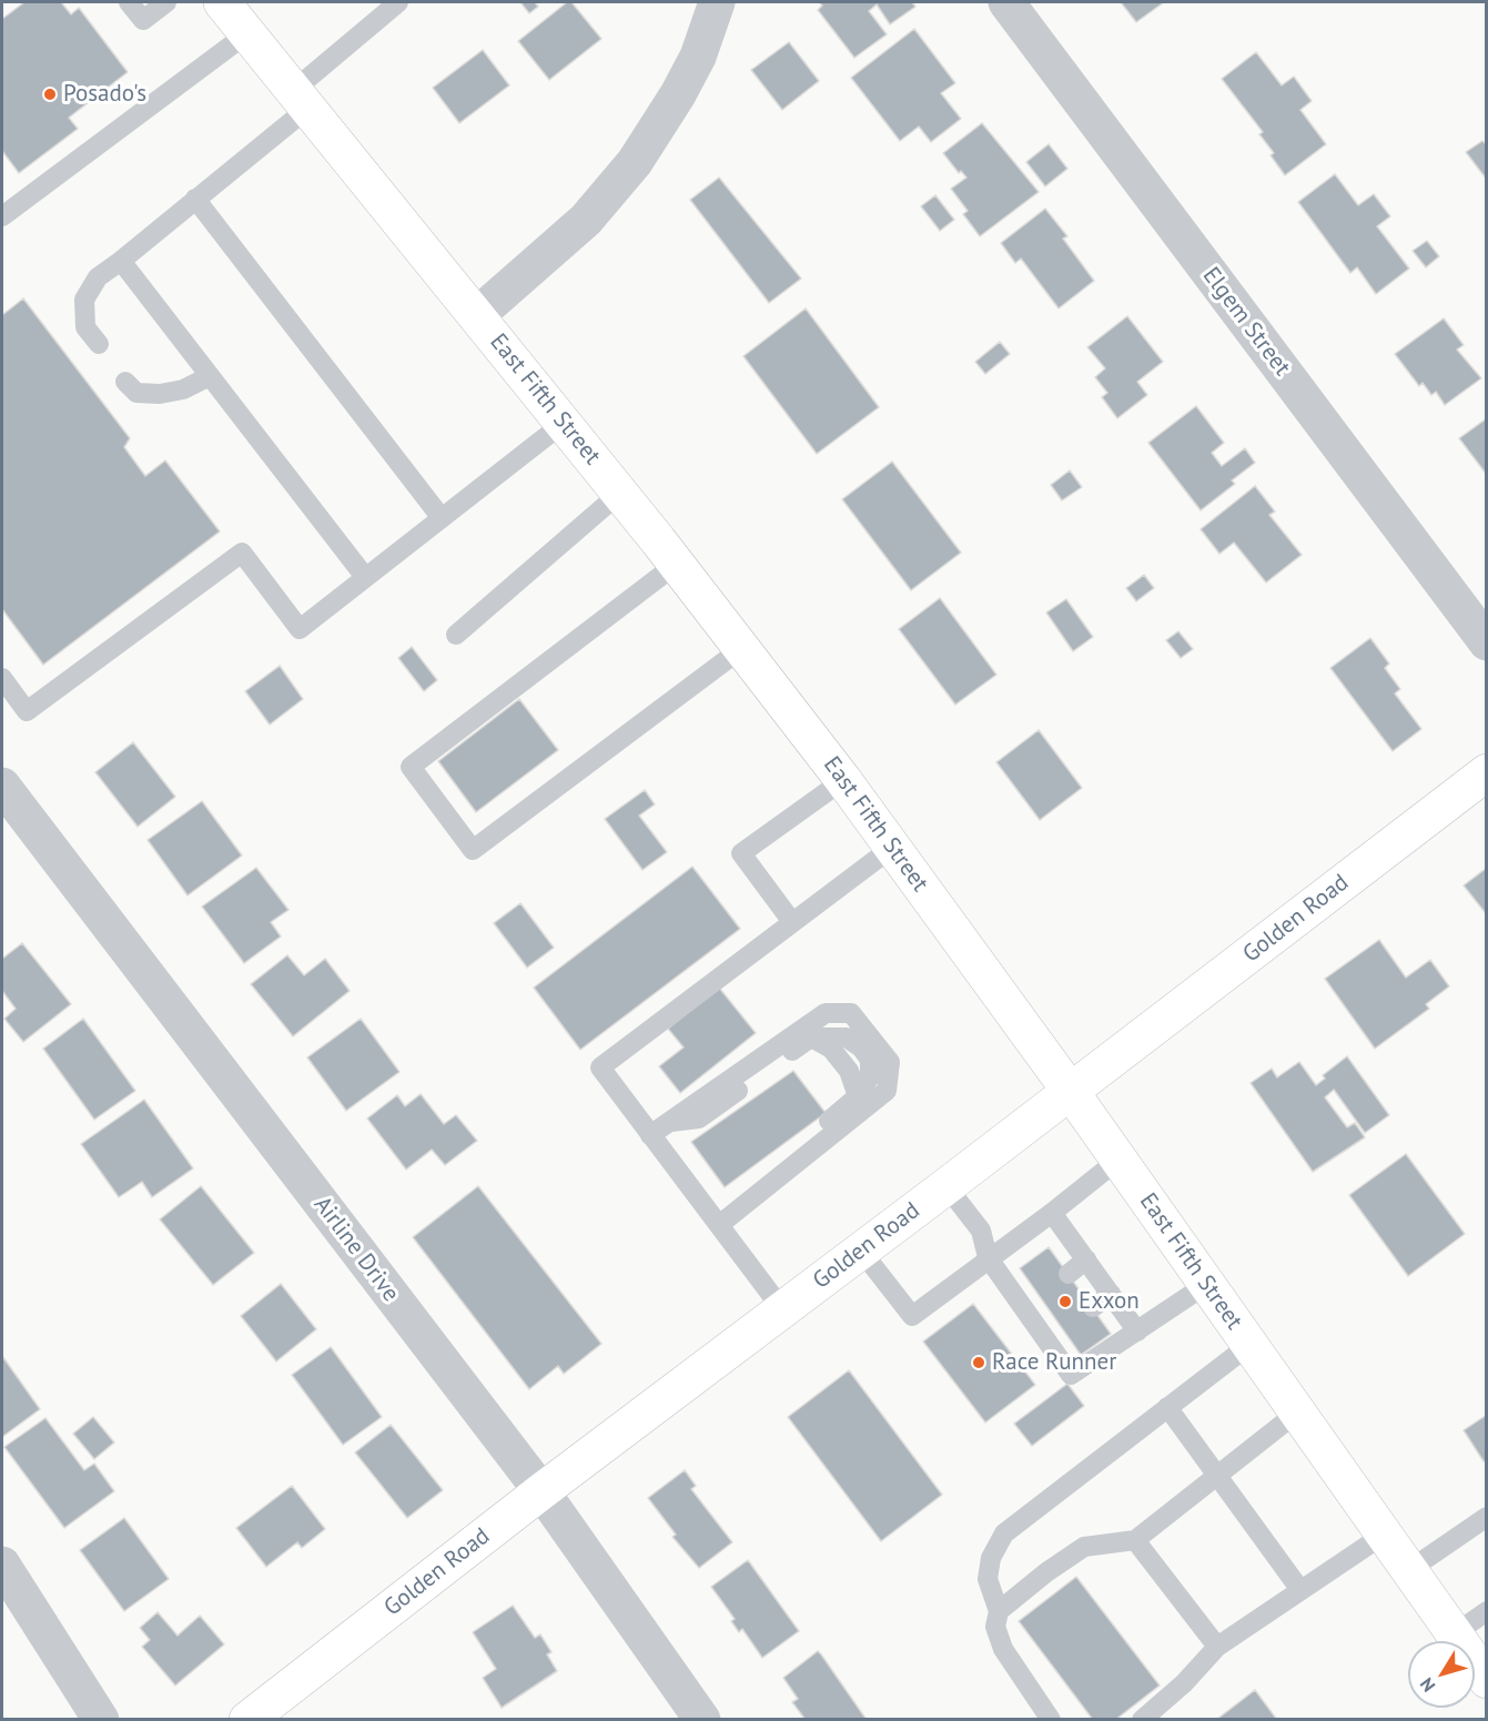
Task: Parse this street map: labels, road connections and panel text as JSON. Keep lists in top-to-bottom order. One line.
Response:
{"streets":{"main road":["East Fifth Street","Golden Road"],"street":["Elgem Street","Airline Drive"]},"crossings":[["East Fifth Street","Golden Road"],["Golden Road","Airline Drive"]],"places":["Posado's","Exxon","Race Runner"],"north":"bottom left"}
